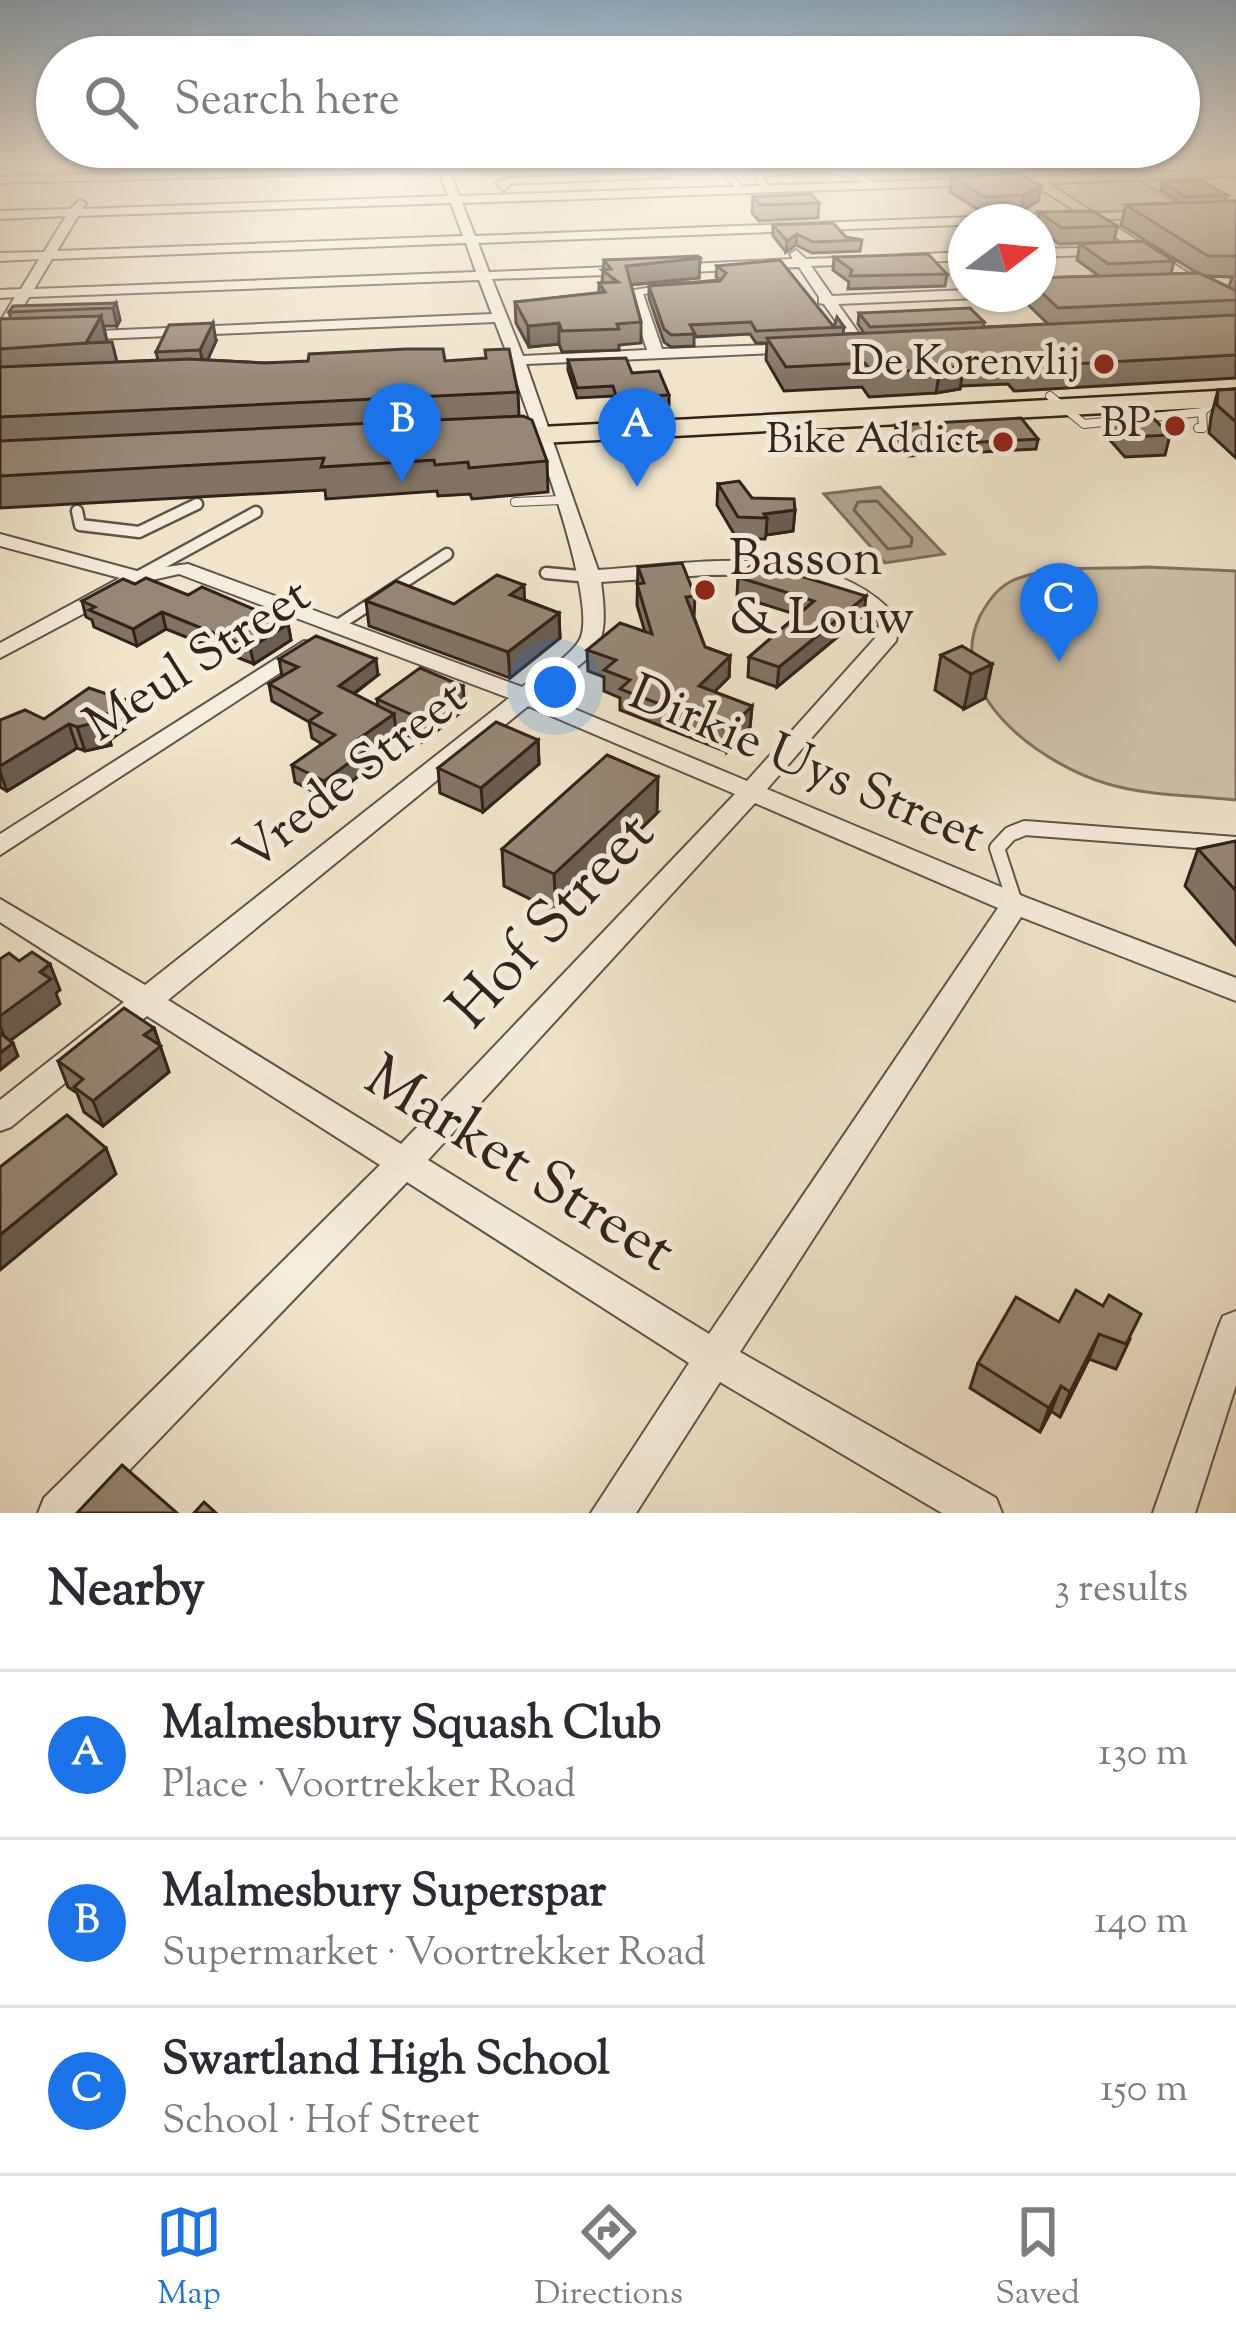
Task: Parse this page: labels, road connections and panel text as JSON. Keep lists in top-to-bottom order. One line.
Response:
{"streets":{"street":["Meul Street","Dirkie Uys Street","Vrede Street","Hof Street","Market Street"]},"crossings":[["Meul Street","Dirkie Uys Street"],["Dirkie Uys Street","Vrede Street"],["Dirkie Uys Street","Hof Street"],["Vrede Street","Hof Street"],["Vrede Street","Market Street"],["Hof Street","Market Street"]],"places":["De Korenvlij","BP","Bike Addict","Basson & Louw"],"north":"right","page":{"search":"Search here","pins":["B","A","C"],"heading":["Nearby","3 results"],"list":[{"mark":"A","name":"Malmesbury Squash Club","note":"Place · Voortrekker Road","value":"130 m"},{"mark":"B","name":"Malmesbury Superspar","note":"Supermarket · Voortrekker Road","value":"140 m"},{"mark":"C","name":"Swartland High School","note":"School · Hof Street","value":"150 m"}],"nav":["Map","Directions","Saved"]}}
